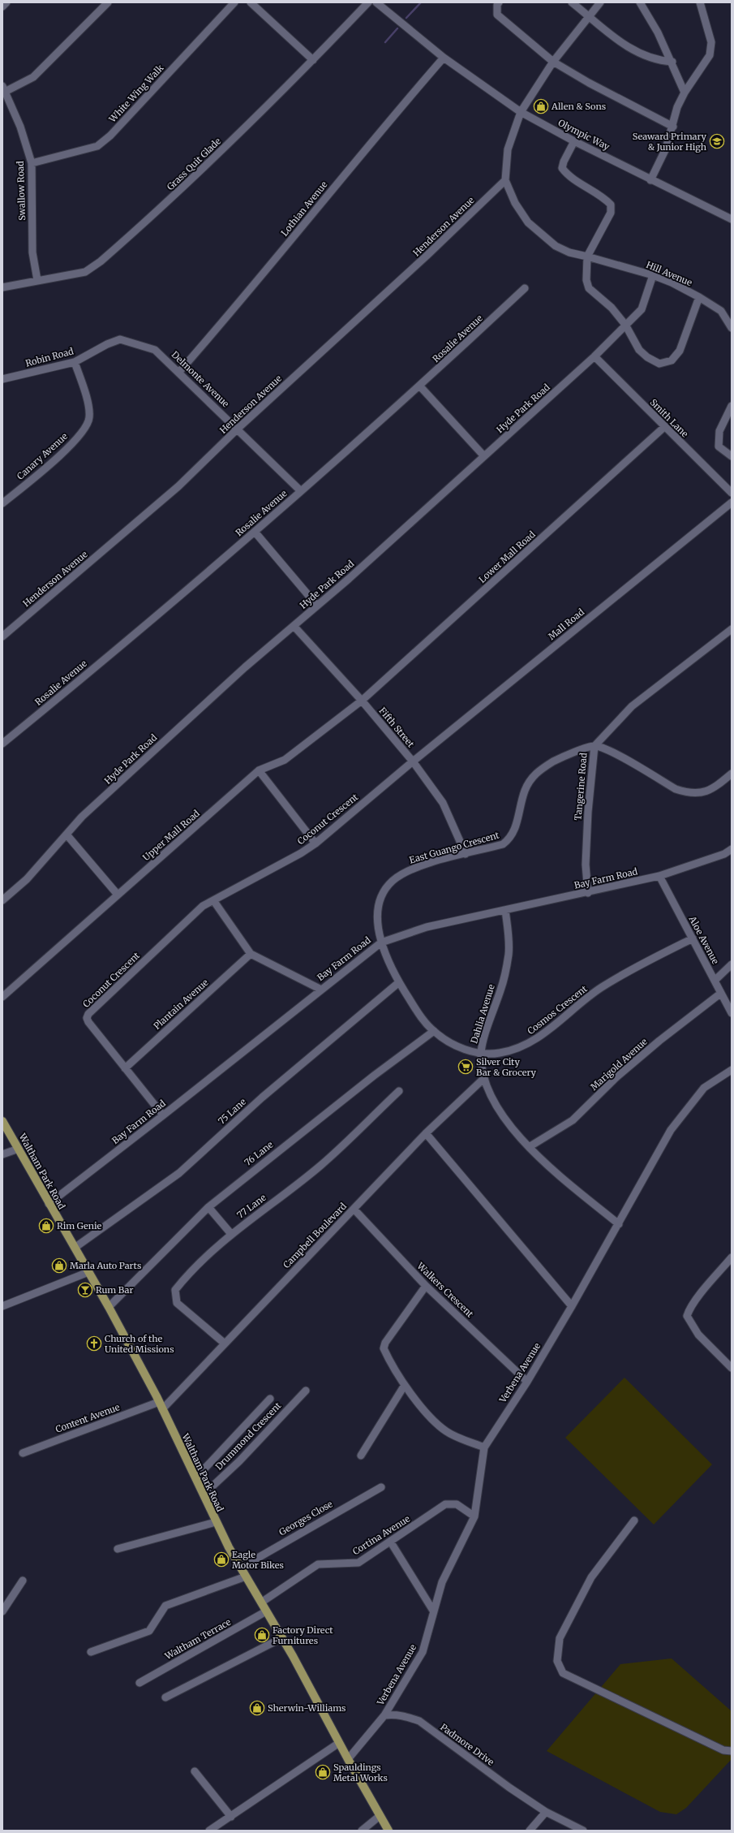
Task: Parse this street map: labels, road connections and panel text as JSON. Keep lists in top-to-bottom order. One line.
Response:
{"streets":{"main road":["Waltham Park Road"],"street":["White Wing Walk","Olympic Way","Grass Quit Glade","Swallow Road","Lothian Avenue","Henderson Avenue","Hill Avenue","Rosalie Avenue","Robin Road","Delmonte Avenue","Hyde Park Road","Smith Lane","Canary Avenue","Lower Mall Road","Mall Road","Fifth Street","Tangerine Road","Coconut Crescent","Upper Mall Road","East Guango Crescent","Bay Farm Road","Aloe Avenue","Plantain Avenue","Cosmos Crescent","Dahlia Avenue","Marigold Avenue","75 Lane","76 Lane","77 Lane","Campbell Boulevard","Walkers Crescent","Verbena Avenue","Content Avenue","Drummond Crescent","Georges Close","Cortina Avenue","Waltham Terrace","Padmore Drive"]},"crossings":[["White Wing Walk","Swallow Road"],["Olympic Way","Lothian Avenue"],["Grass Quit Glade","Swallow Road"],["Lothian Avenue","Delmonte Avenue"],["Henderson Avenue","Hill Avenue"],["Henderson Avenue","Delmonte Avenue"],["Hill Avenue","Hyde Park Road"],["Rosalie Avenue","Delmonte Avenue"],["Robin Road","Delmonte Avenue"],["Robin Road","Canary Avenue"],["Hyde Park Road","Smith Lane"],["Hyde Park Road","Fifth Street"],["Smith Lane","Lower Mall Road"],["Lower Mall Road","Fifth Street"],["Lower Mall Road","Upper Mall Road"],["Mall Road","Fifth Street"],["Mall Road","Coconut Crescent"],["Fifth Street","Coconut Crescent"],["Fifth Street","Upper Mall Road"],["Fifth Street","East Guango Crescent"],["Tangerine Road","East Guango Crescent"],["Tangerine Road","Bay Farm Road"],["Coconut Crescent","Bay Farm Road"],["Coconut Crescent","Plantain Avenue"],["East Guango Crescent","Bay Farm Road"],["East Guango Crescent","Cosmos Crescent"],["Bay Farm Road","Aloe Avenue"],["Bay Farm Road","Cosmos Crescent"],["Bay Farm Road","Dahlia Avenue"],["Bay Farm Road","Waltham Park Road"],["Aloe Avenue","Cosmos Crescent"],["Aloe Avenue","Marigold Avenue"],["Cosmos Crescent","Dahlia Avenue"],["Cosmos Crescent","75 Lane"],["Cosmos Crescent","76 Lane"],["Dahlia Avenue","Marigold Avenue"],["Dahlia Avenue","Campbell Boulevard"],["Dahlia Avenue","Verbena Avenue"],["75 Lane","Waltham Park Road"],["76 Lane","Waltham Park Road"],["Waltham Park Road","Campbell Boulevard"],["Waltham Park Road","Content Avenue"],["Waltham Park Road","Drummond Crescent"],["Waltham Park Road","Georges Close"],["Waltham Park Road","Cortina Avenue"],["Waltham Park Road","Waltham Terrace"],["77 Lane","Campbell Boulevard"],["Campbell Boulevard","Walkers Crescent"],["Campbell Boulevard","Content Avenue"],["Walkers Crescent","Verbena Avenue"],["Verbena Avenue","Cortina Avenue"],["Verbena Avenue","Padmore Drive"]],"places":{"shop":["Allen & Sons","Rim Genie","Marla Auto Parts","Eagle Motor Bikes","Factory Direct Furnitures","Sherwin-Williams","Spauldings Metal Works"],"school or university":["Seaward Primary & Junior High"],"supermarket":["Silver City Bar & Grocery"],"bar":["Rum Bar"],"church":["Church of the United Missions"]}}
